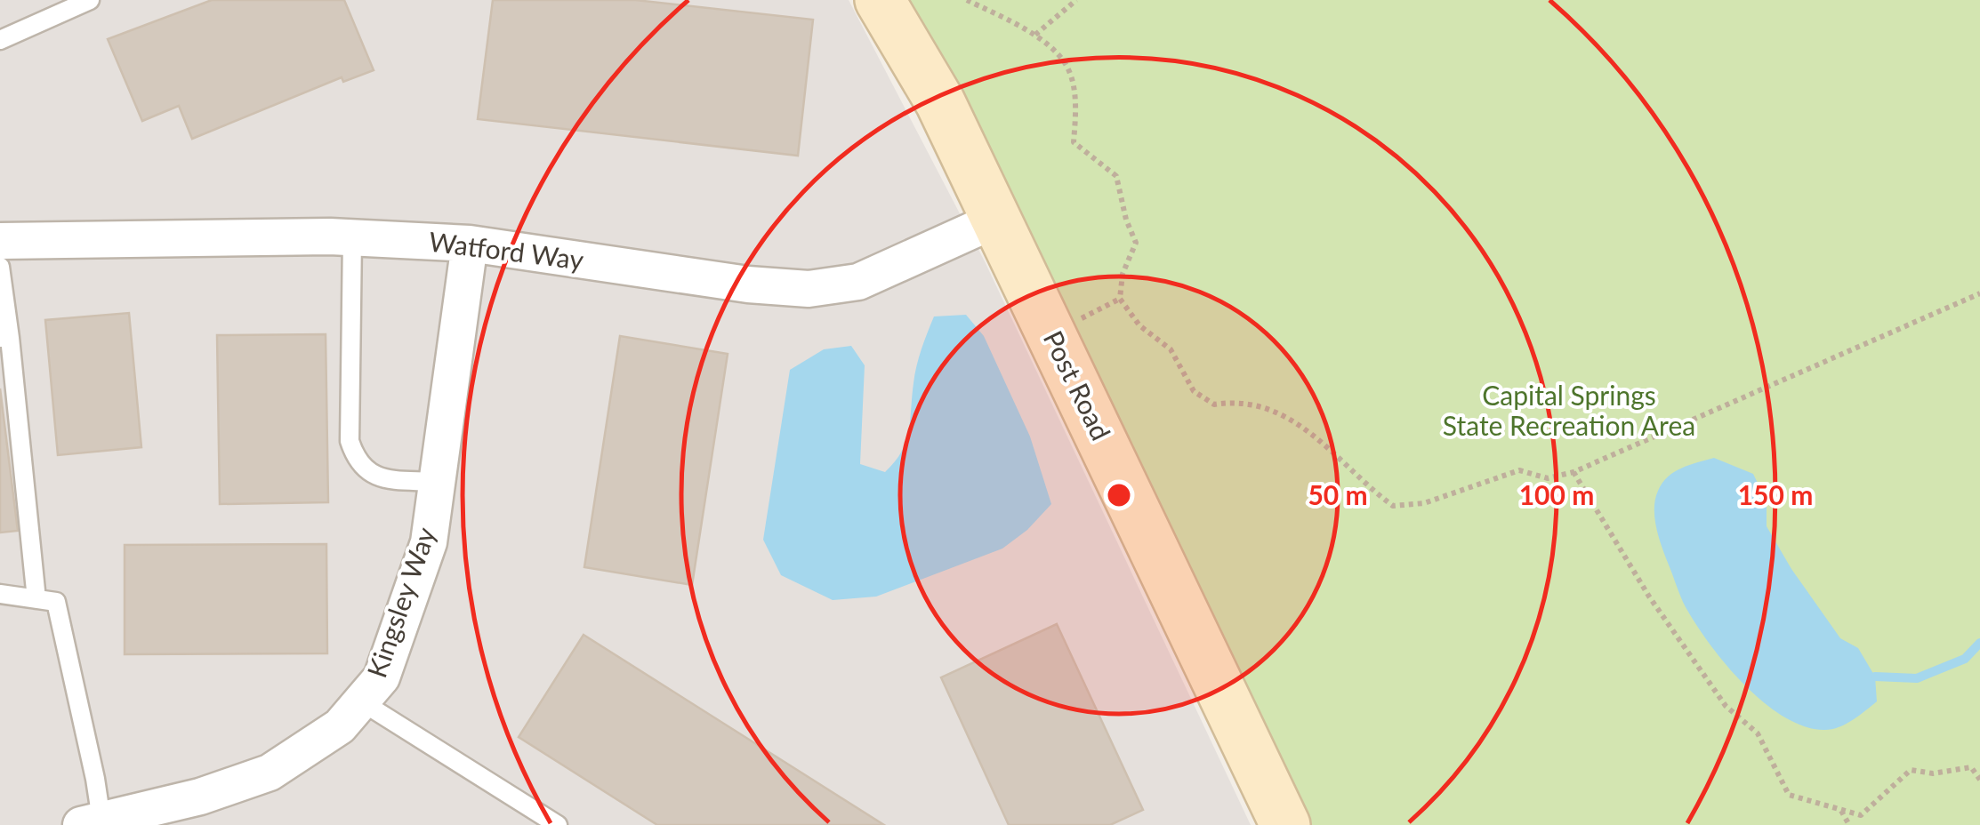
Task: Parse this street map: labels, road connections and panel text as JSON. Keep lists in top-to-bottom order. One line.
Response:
{"streets":{"street":["Watford Way","Post Road","Kingsley Way"]},"crossings":[["Watford Way","Post Road"],["Watford Way","Kingsley Way"]],"parks":["Capital Springs State Recreation Area"],"rings":["50 m","100 m","150 m"]}
